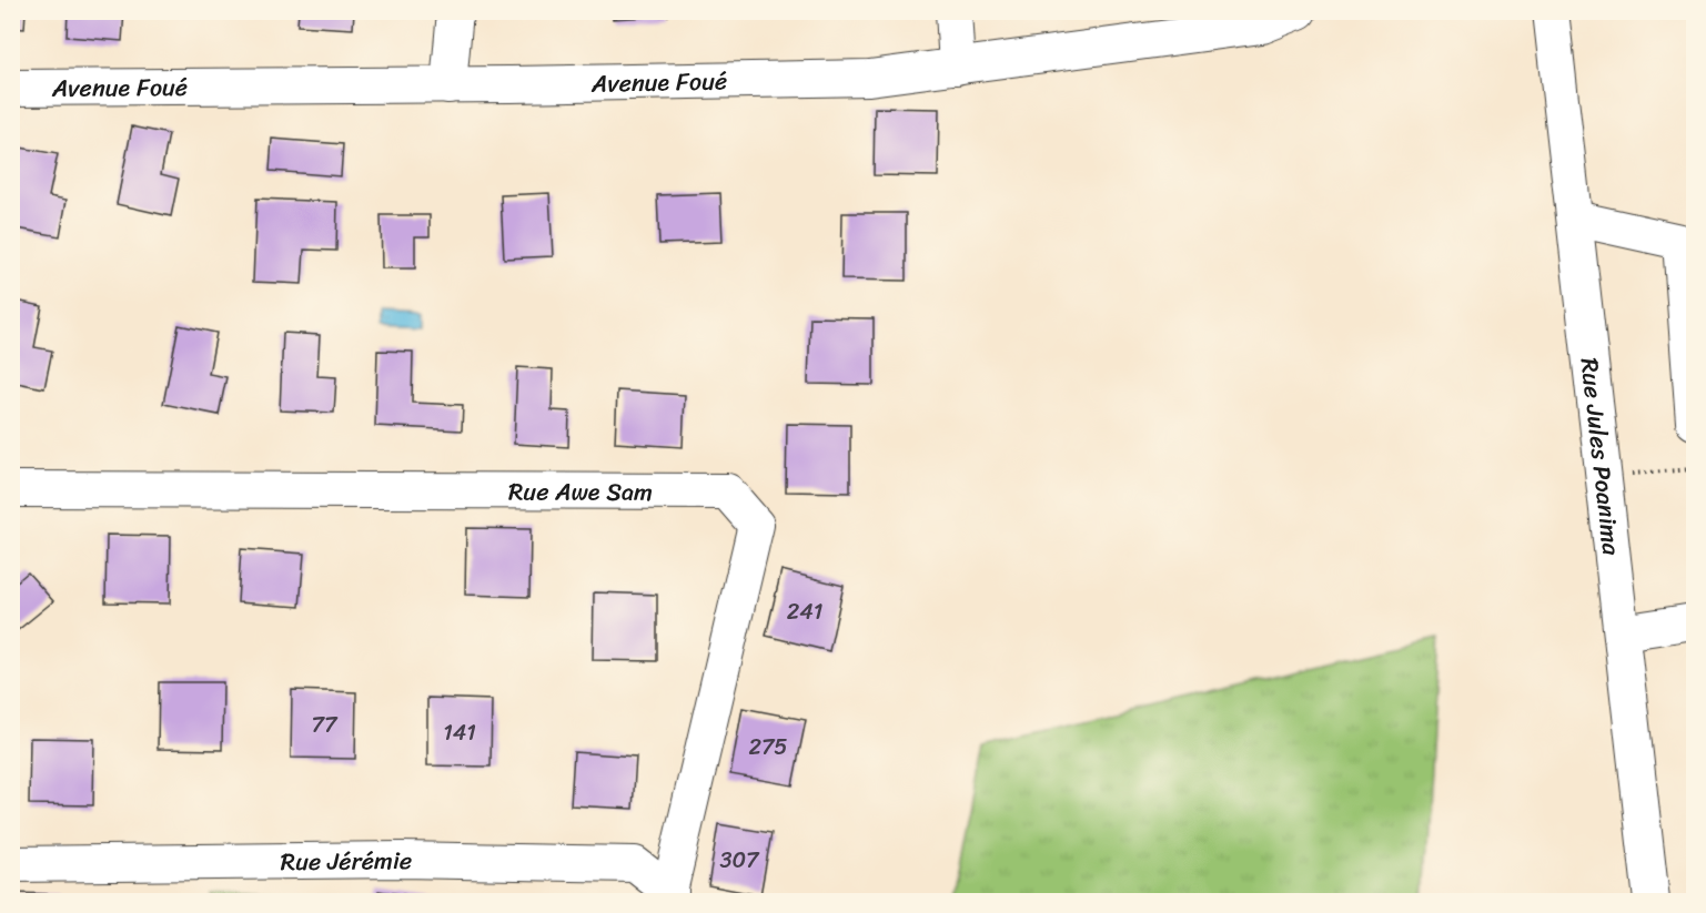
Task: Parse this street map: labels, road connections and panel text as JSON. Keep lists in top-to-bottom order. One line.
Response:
{"streets":{"street":["Avenue Foué","Rue Jules Poanima","Rue Awe Sam","Rue Jérémie"]},"crossings":[["Rue Awe Sam","Rue Jérémie"]],"house_numbers":["241","77","141","275","307"]}
